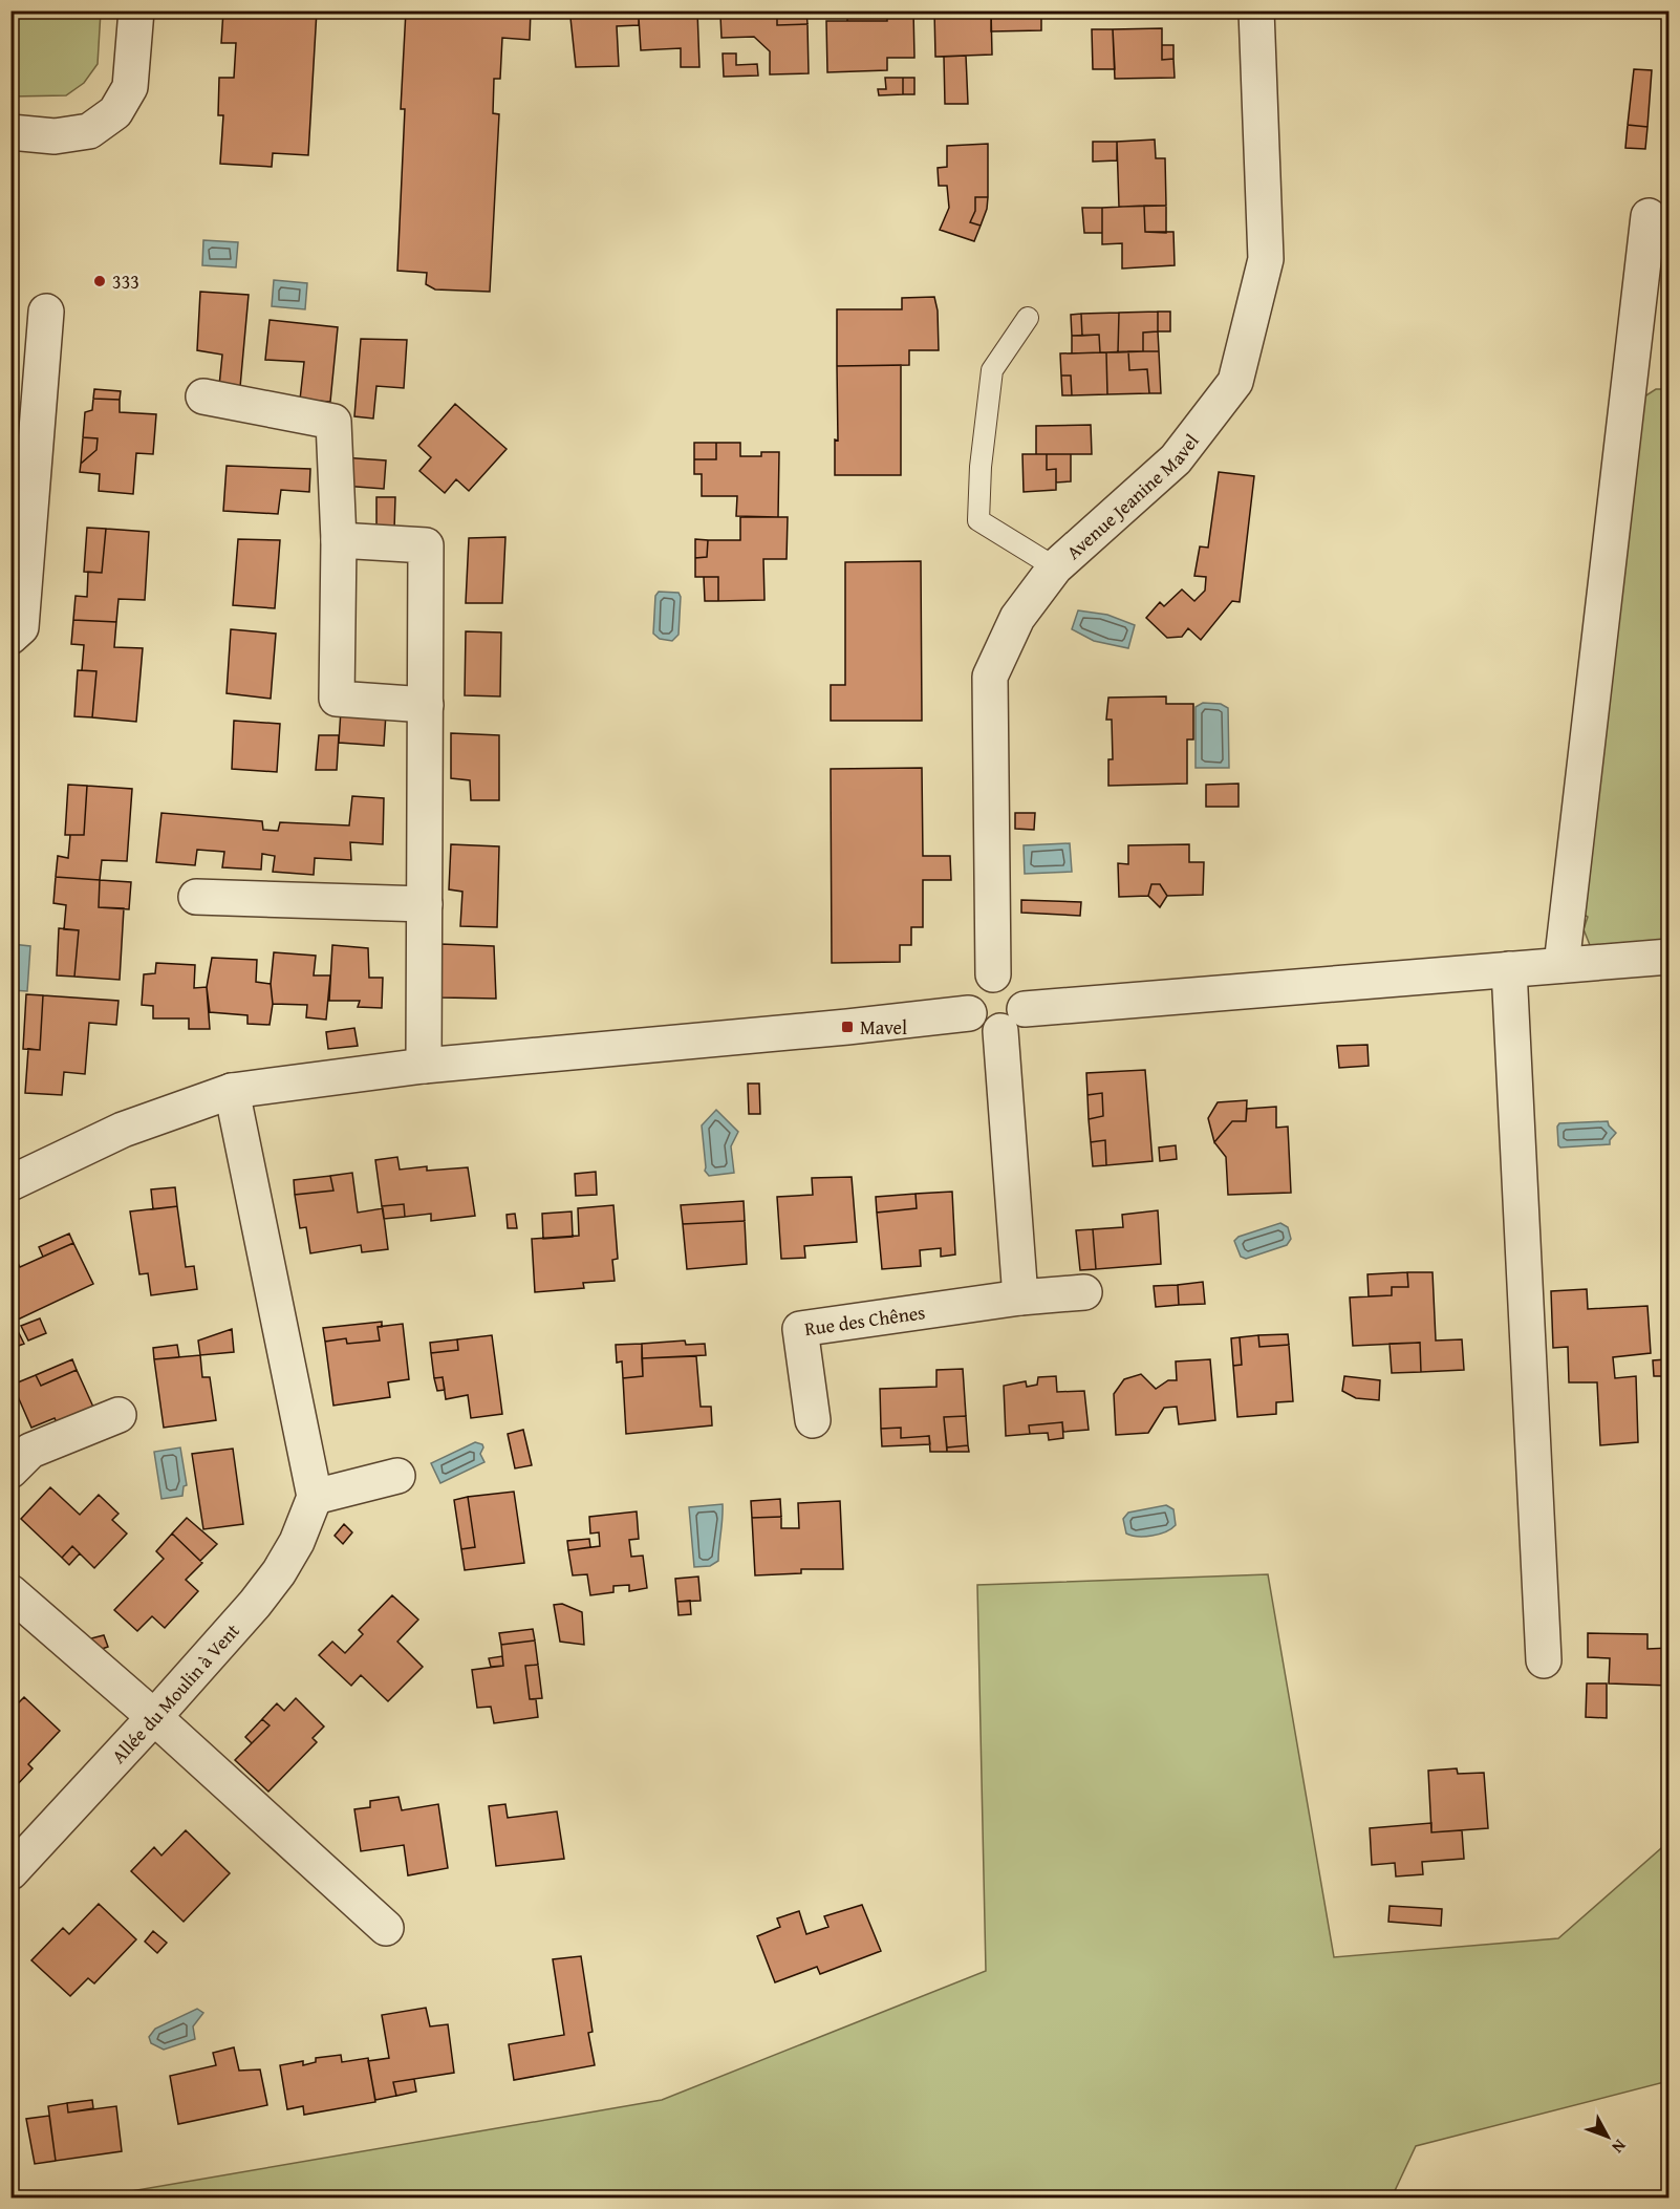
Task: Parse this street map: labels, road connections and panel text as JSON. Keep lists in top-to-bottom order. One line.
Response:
{"streets":{"street":["Avenue Jeanine Mavel","Rue des Chênes","Allée du Moulin à Vent"]},"places":{"other":["333"],"transit":["Mavel"]},"north":"bottom right"}
